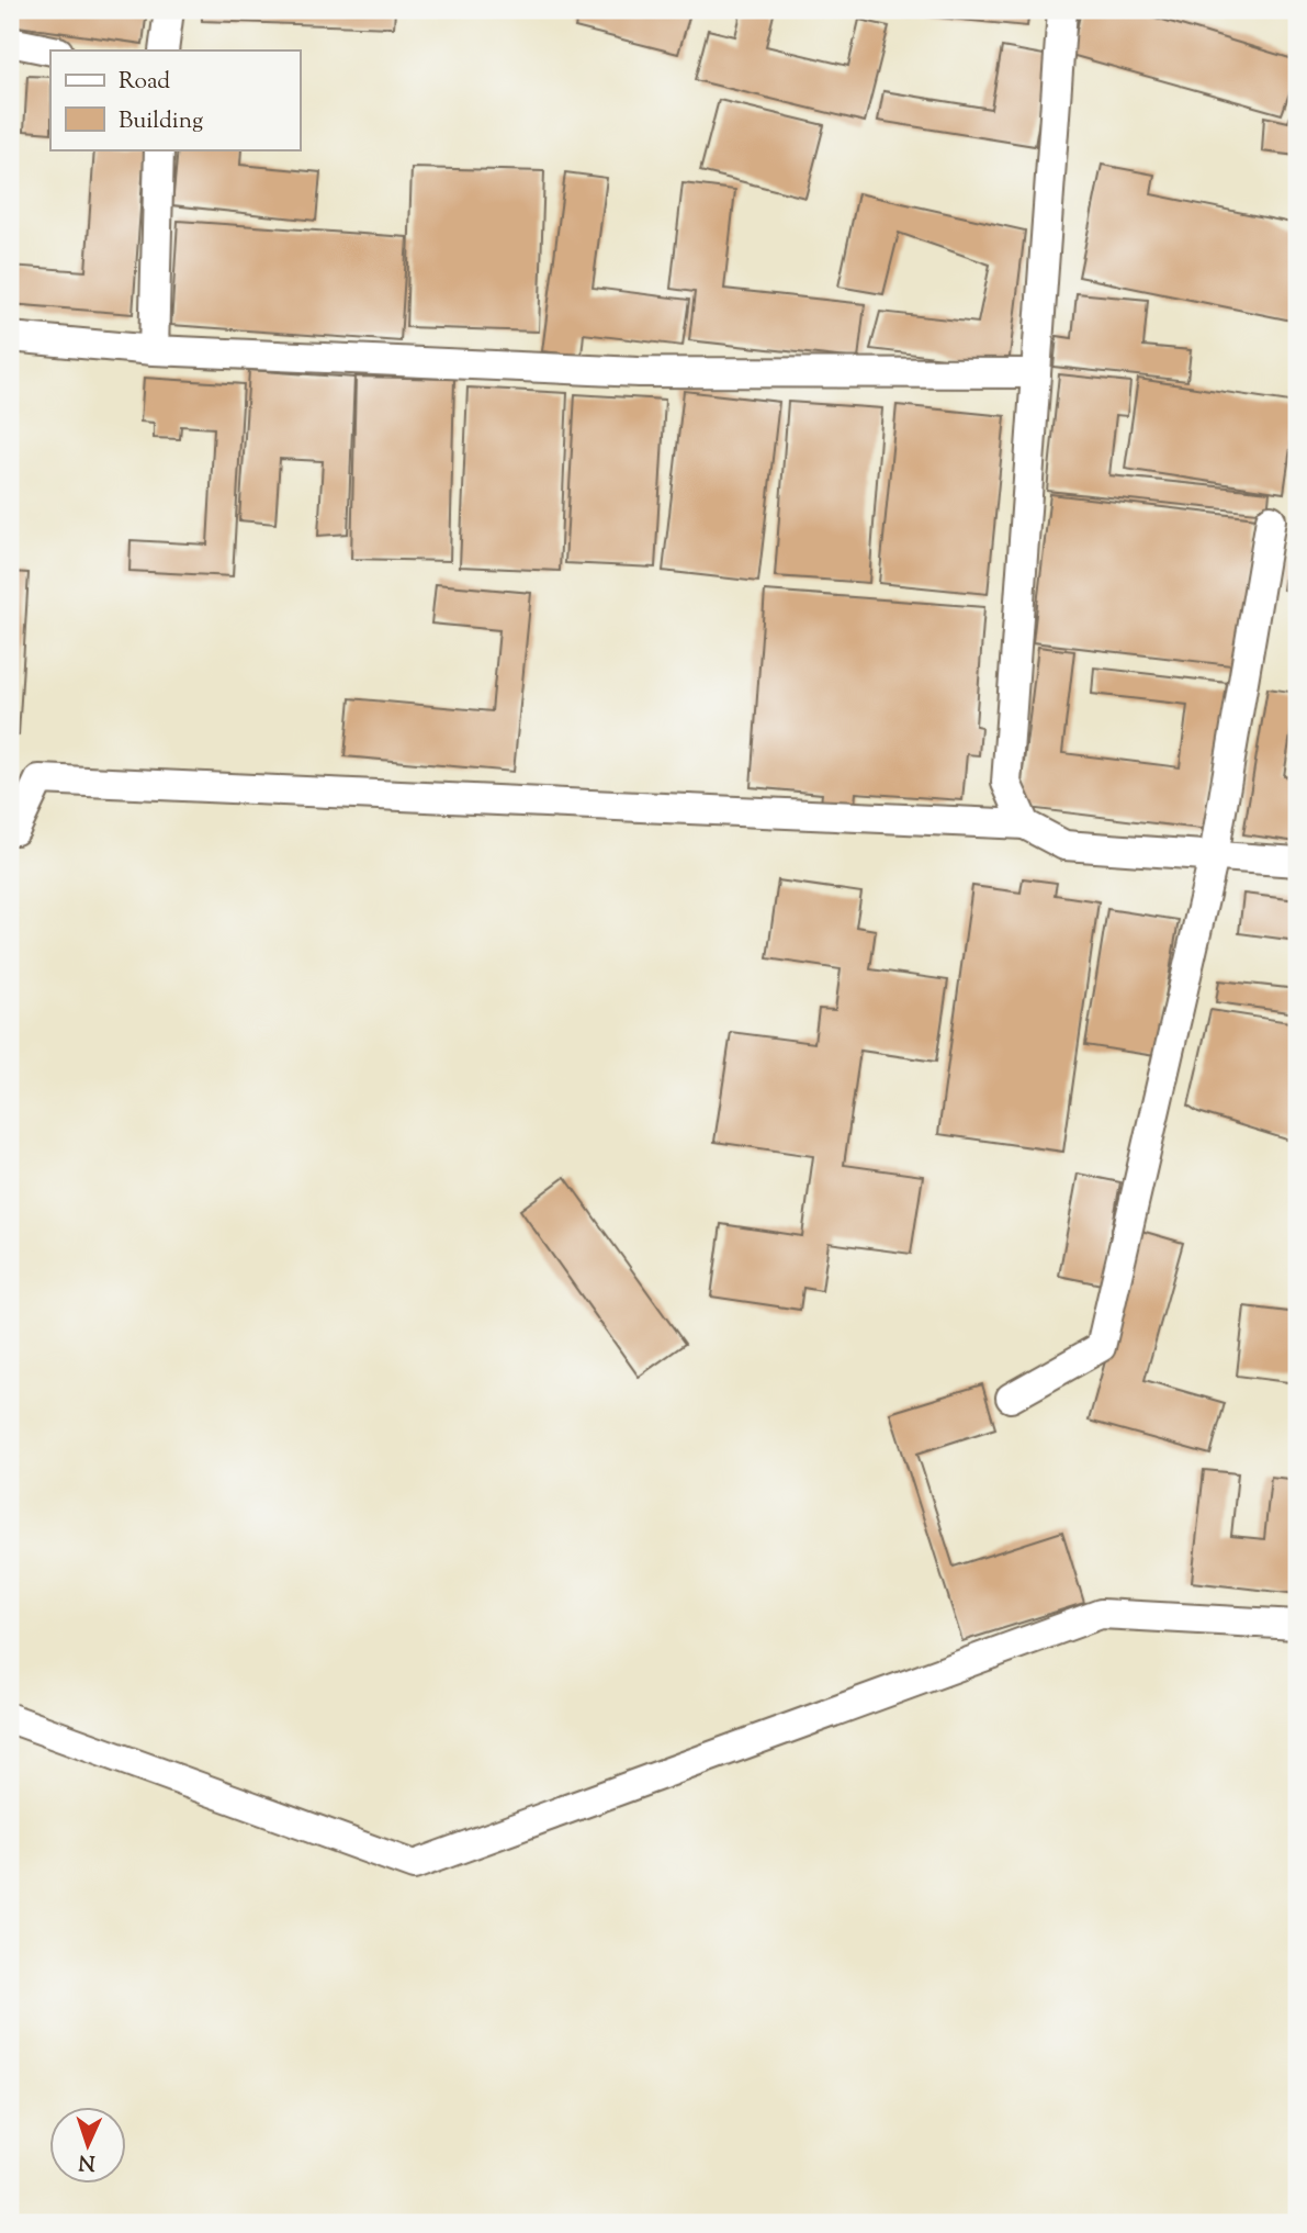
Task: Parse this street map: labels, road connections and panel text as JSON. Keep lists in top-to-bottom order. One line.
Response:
{"legend":["Road","Building"],"north":"bottom"}
